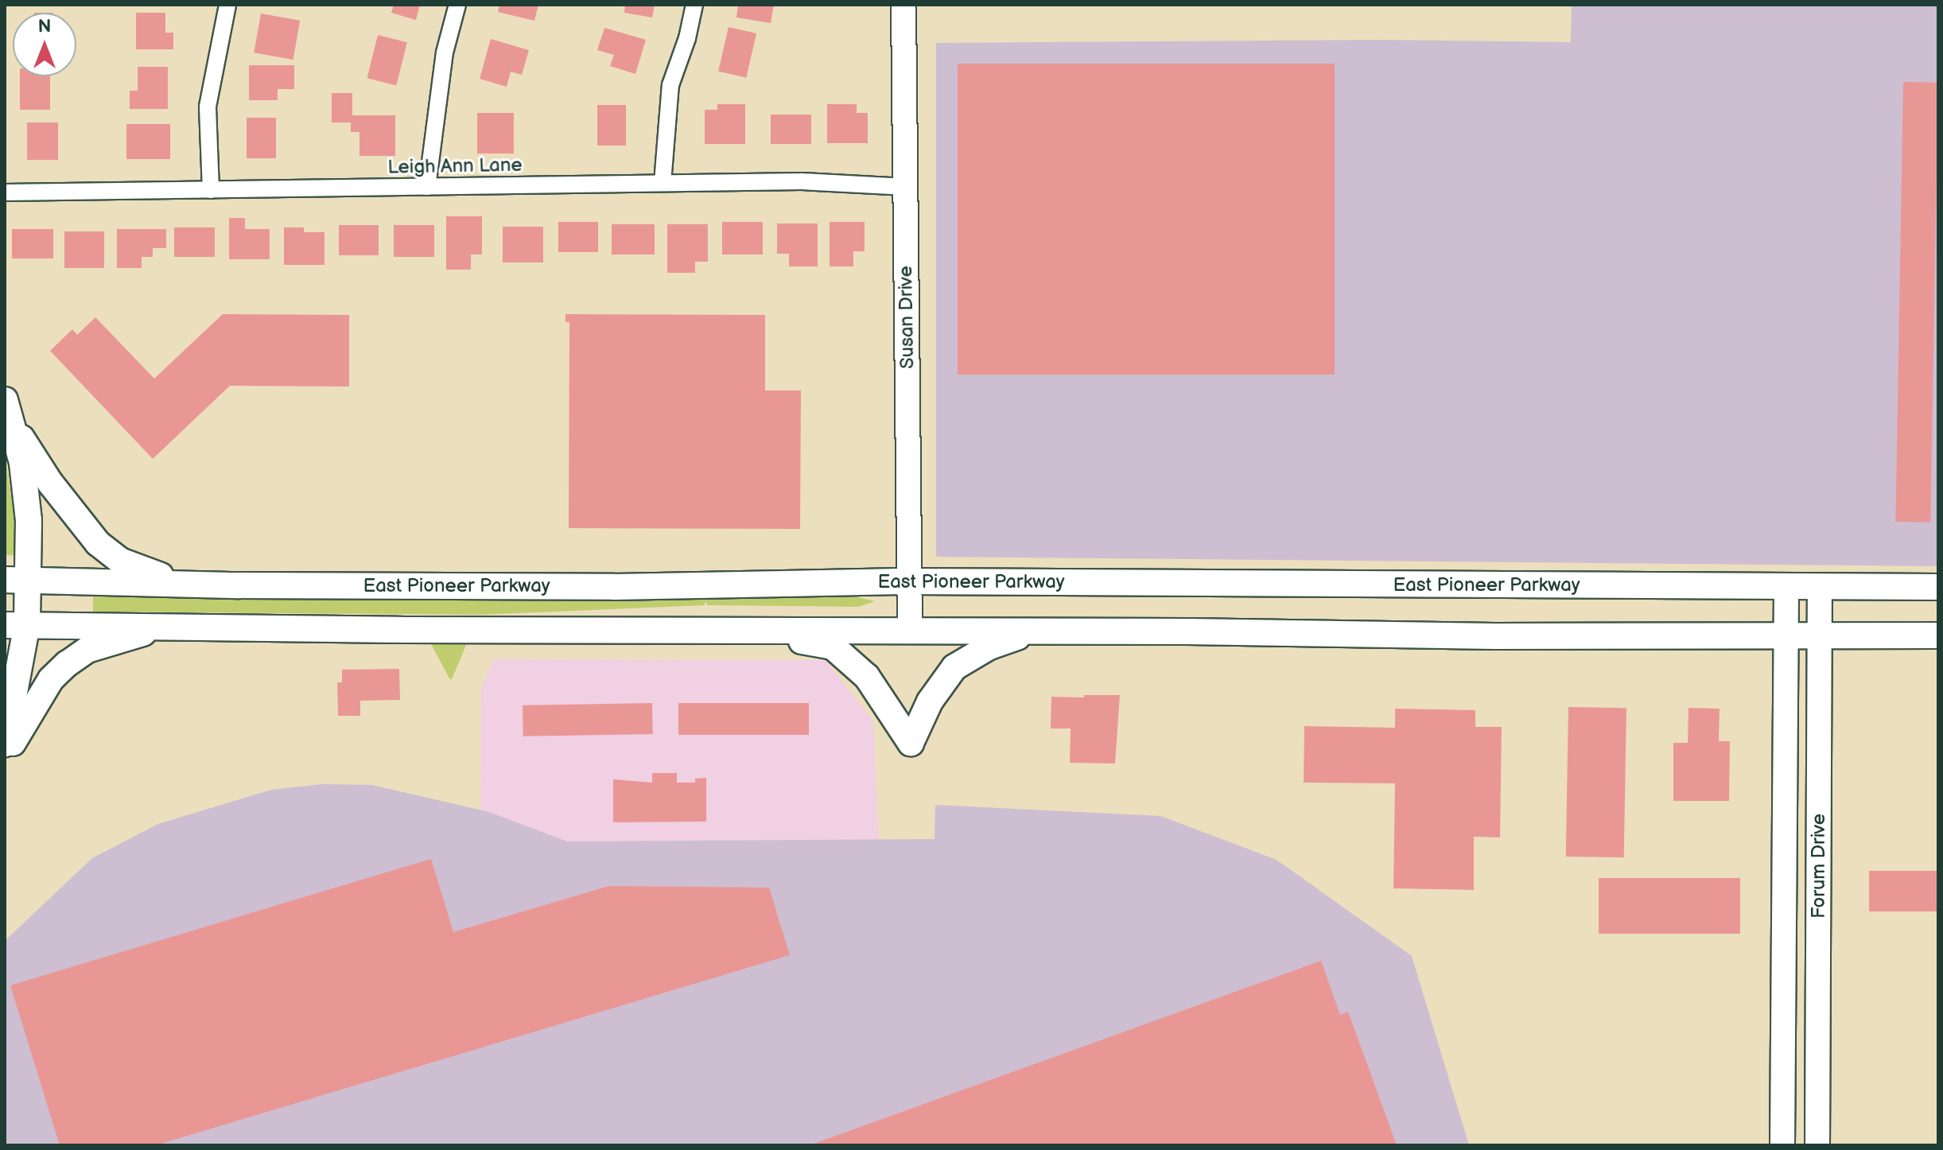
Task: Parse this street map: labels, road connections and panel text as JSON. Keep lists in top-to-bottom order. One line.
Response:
{"streets":{"main road":["East Pioneer Parkway"],"street":["Leigh Ann Lane","Susan Drive","Forum Drive"]},"crossings":[["Leigh Ann Lane","Susan Drive"],["Susan Drive","East Pioneer Parkway"],["East Pioneer Parkway","Forum Drive"]],"north":"top"}
